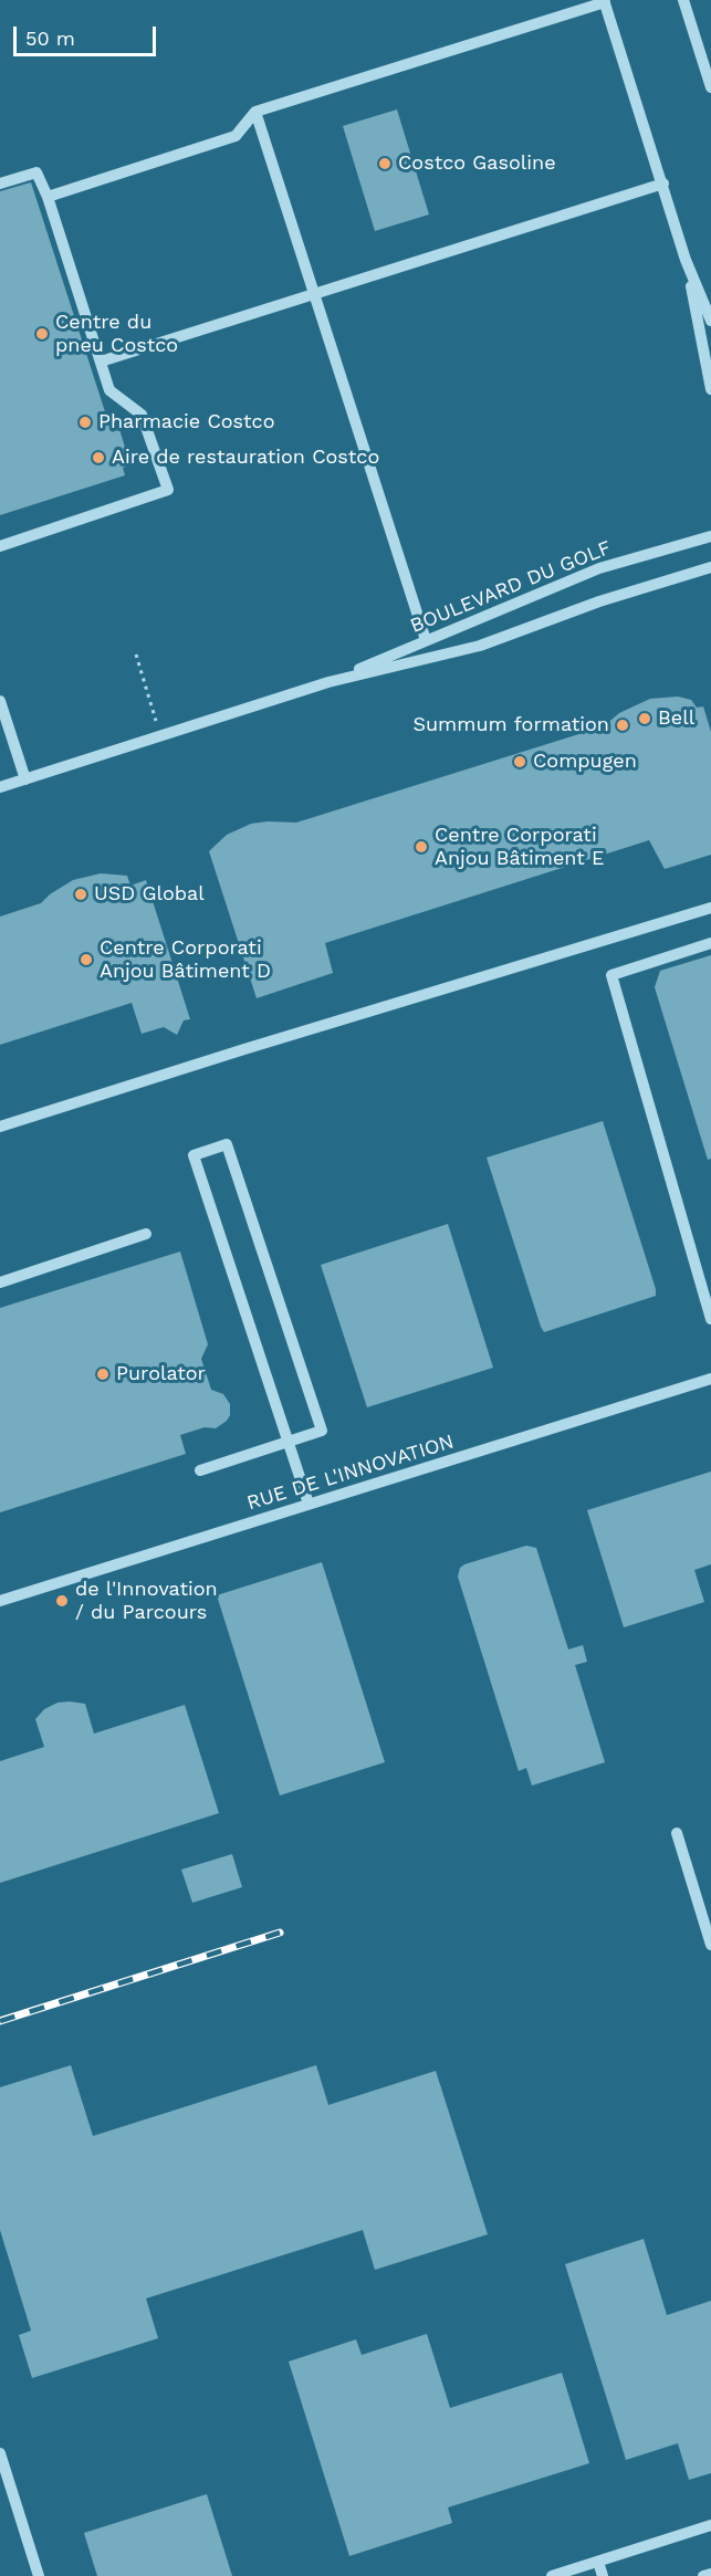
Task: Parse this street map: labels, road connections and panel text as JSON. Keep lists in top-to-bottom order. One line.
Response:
{"streets":{"street":["BOULEVARD DU GOLF","RUE DE L'INNOVATION"]},"places":["Costco Gasoline","Centre du pneu Costco","Pharmacie Costco","Aire de restauration Costco","Bell","Summum formation","Compugen","Centre Corporati Anjou Bâtiment E","USD Global","Centre Corporati Anjou Bâtiment D","Purolator","de l'Innovation / du Parcours"],"scale_bar":"50 m"}
